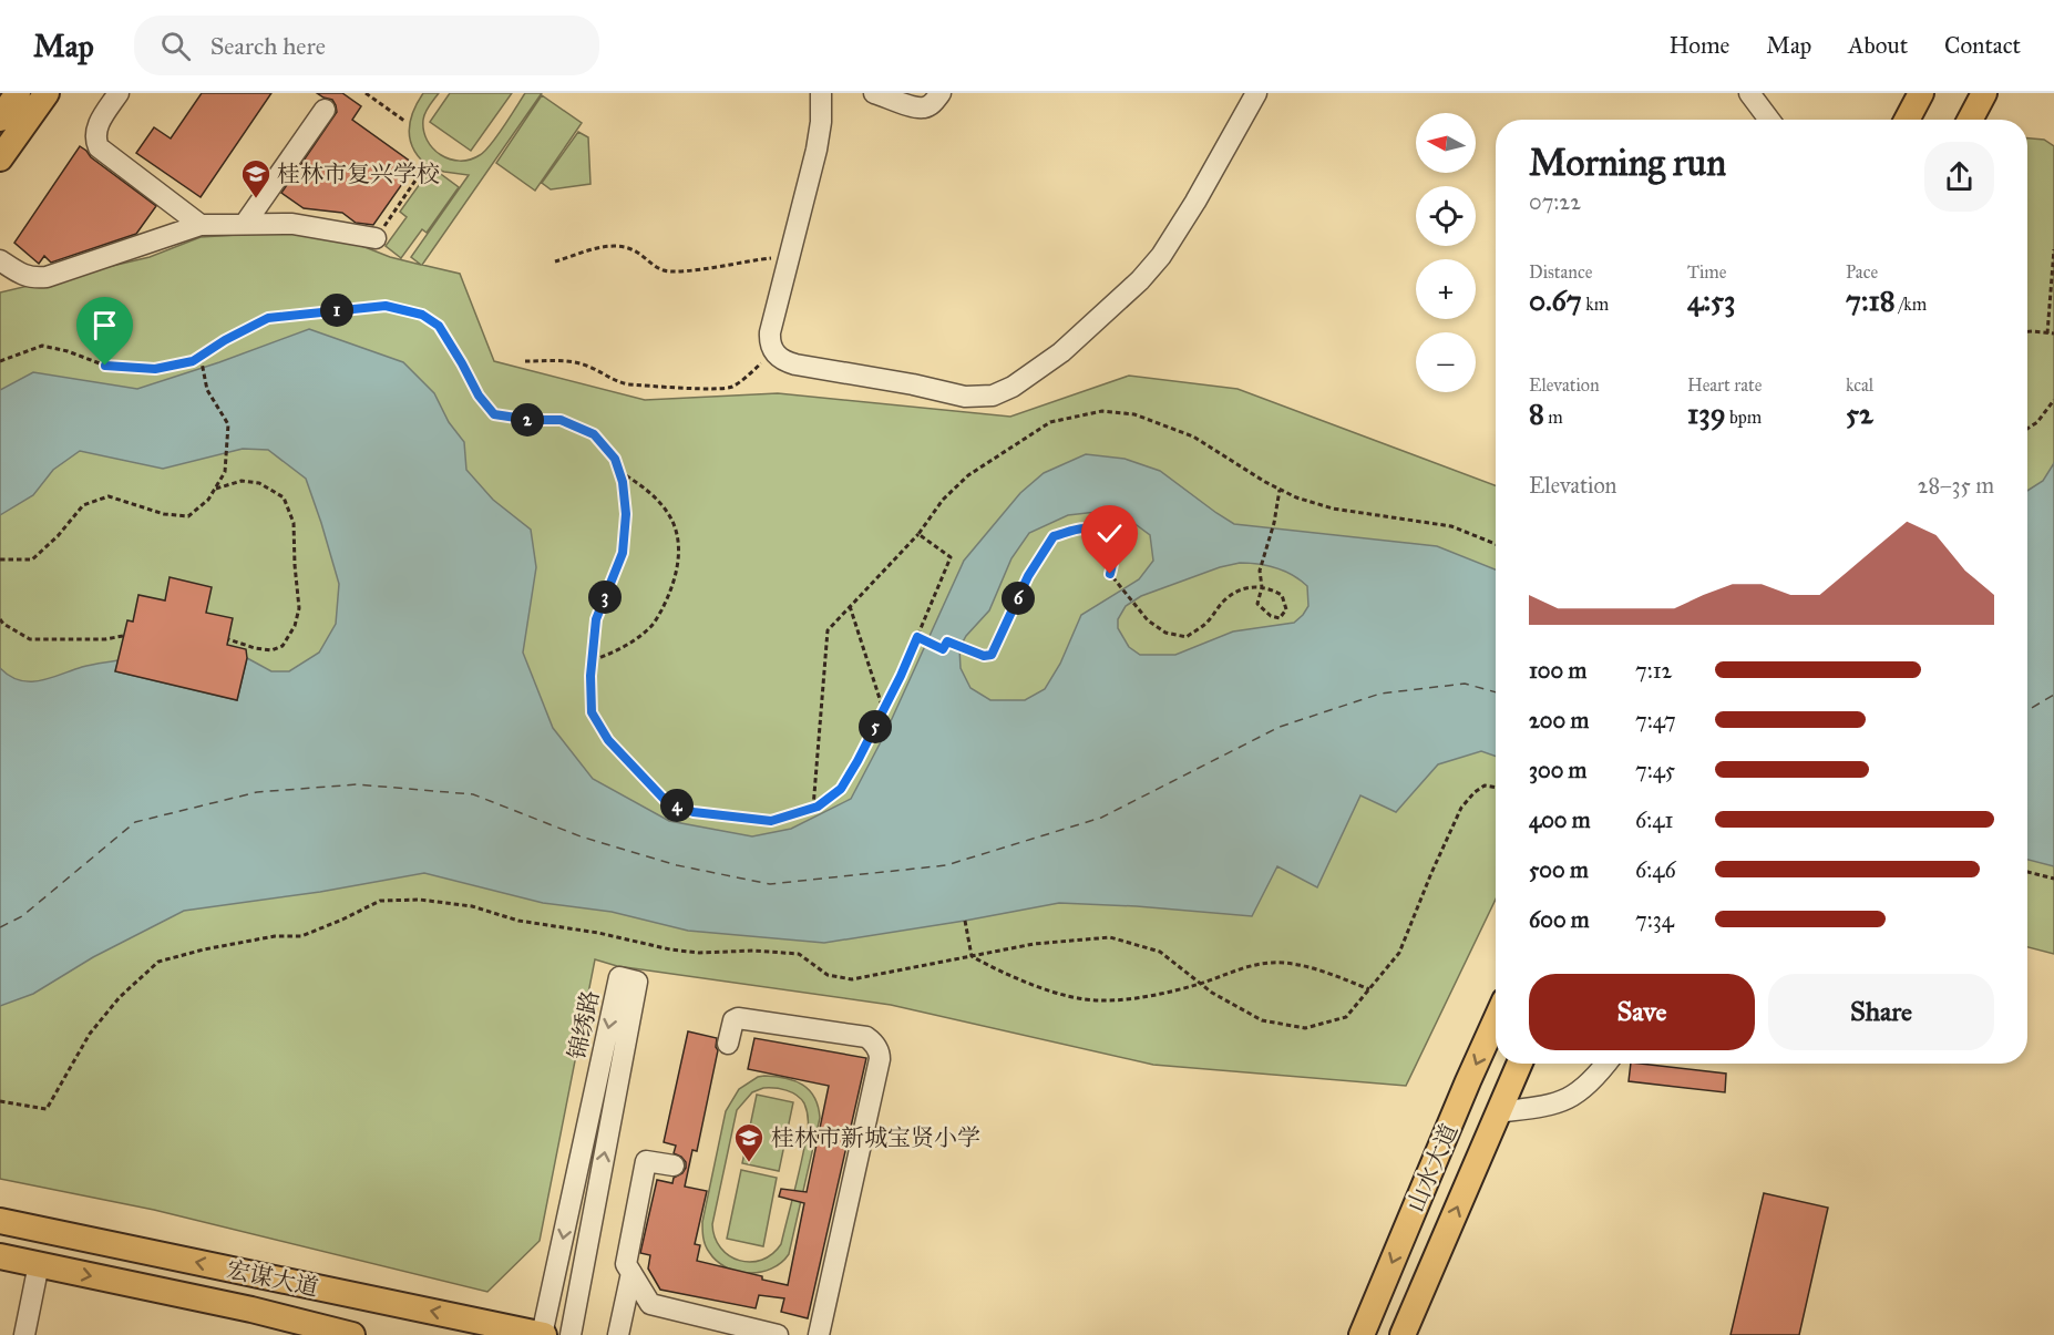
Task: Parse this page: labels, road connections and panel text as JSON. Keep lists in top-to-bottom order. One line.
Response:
{"streets":{"main road":["山水大道","宏谋大道"],"street":["锦绣路"]},"crossings":[["锦绣路","宏谋大道"]],"places":{"school or university":["桂林市复兴学校","桂林市新城宝贤小学"]},"north":"left","page":{"header":"Map","search":"Search here","nav":["Home","Map","About","Contact"],"map_buttons":["+","−"],"heading":["Morning run","07:22"],"stats":[["Distance","0.67 km"],["Time","4:53"],["Pace","7:18 /km"],["Elevation","8 m"],["Heart rate","139 bpm"],["kcal","52"]],"pins":["1","2","3","6","5","4"],"chart":["Elevation","28–35 m"],"list":[{"name":"100 m","note":"7:12"},{"name":"200 m","note":"7:47"},{"name":"300 m","note":"7:45"},{"name":"400 m","note":"6:41"},{"name":"500 m","note":"6:46"},{"name":"600 m","note":"7:34"}],"buttons":["Save","Share"]}}
